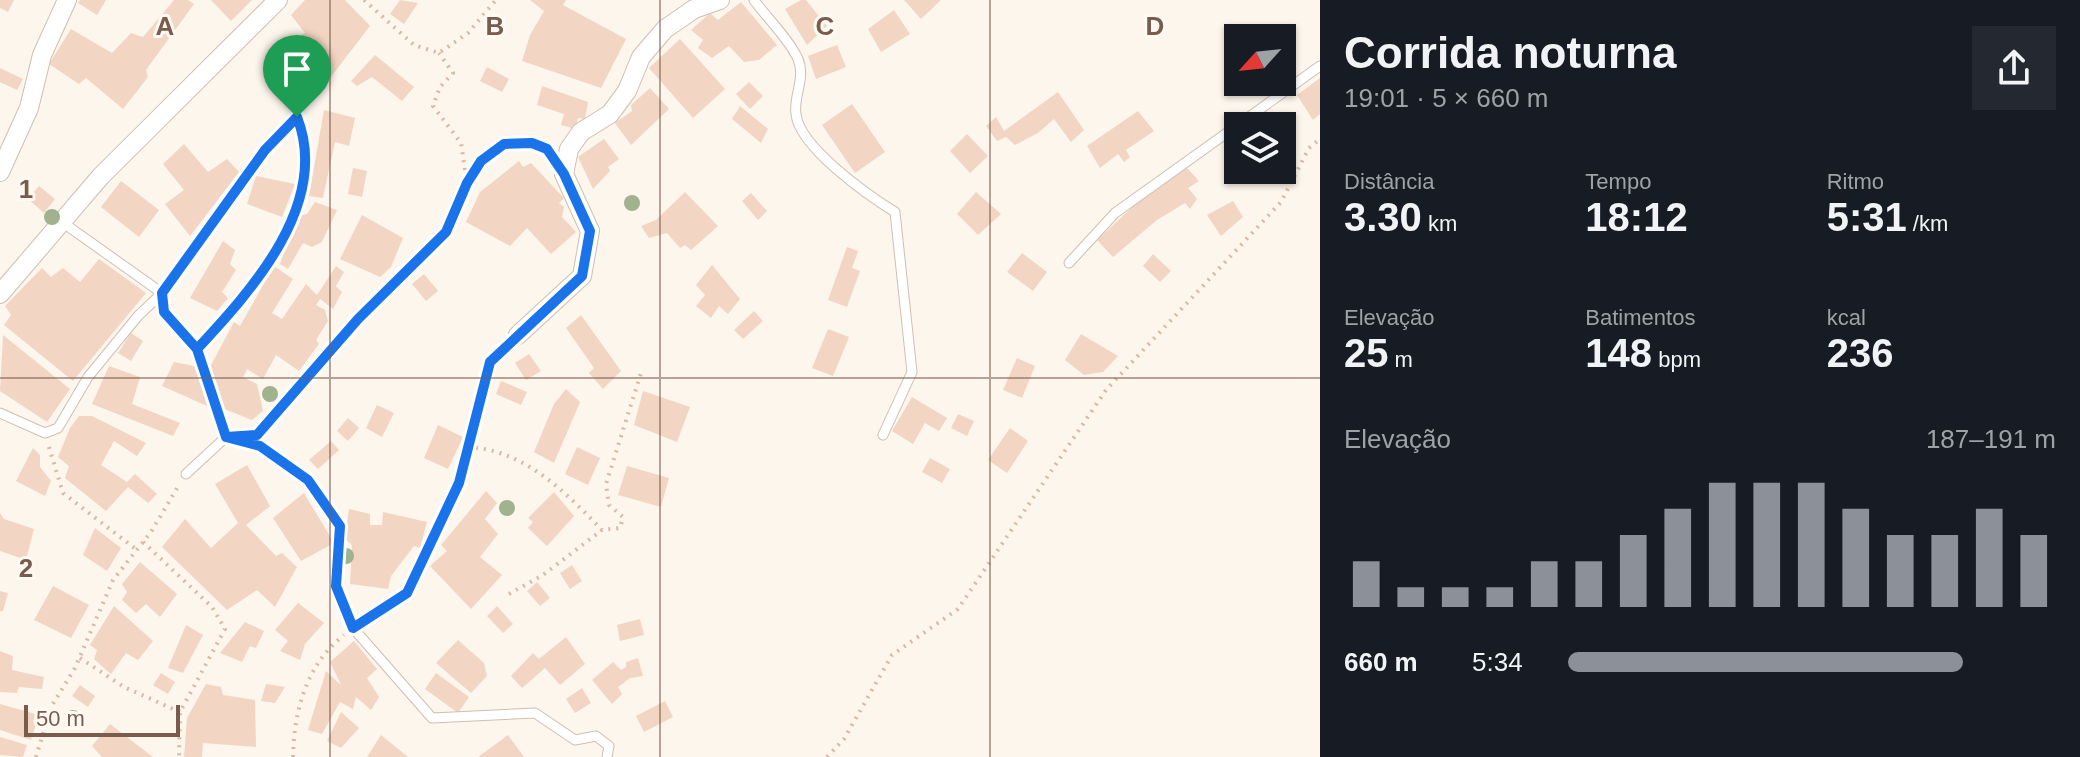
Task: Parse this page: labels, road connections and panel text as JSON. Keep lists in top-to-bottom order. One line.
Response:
{"scale_bar":"50 m","north":"bottom left","page":{"heading":["Corrida noturna","19:01 · 5 × 660 m"],"stats":[["Distância","3.30 km"],["Tempo","18:12"],["Ritmo","5:31 /km"],["Elevação","25 m"],["Batimentos","148 bpm"],["kcal","236"]],"chart":["Elevação","187–191 m"],"list":[{"name":"660 m","note":"5:34"}],"scale":"50 m"},"grid":{"columns":["A","B","C","D"],"rows":["1","2"]}}
